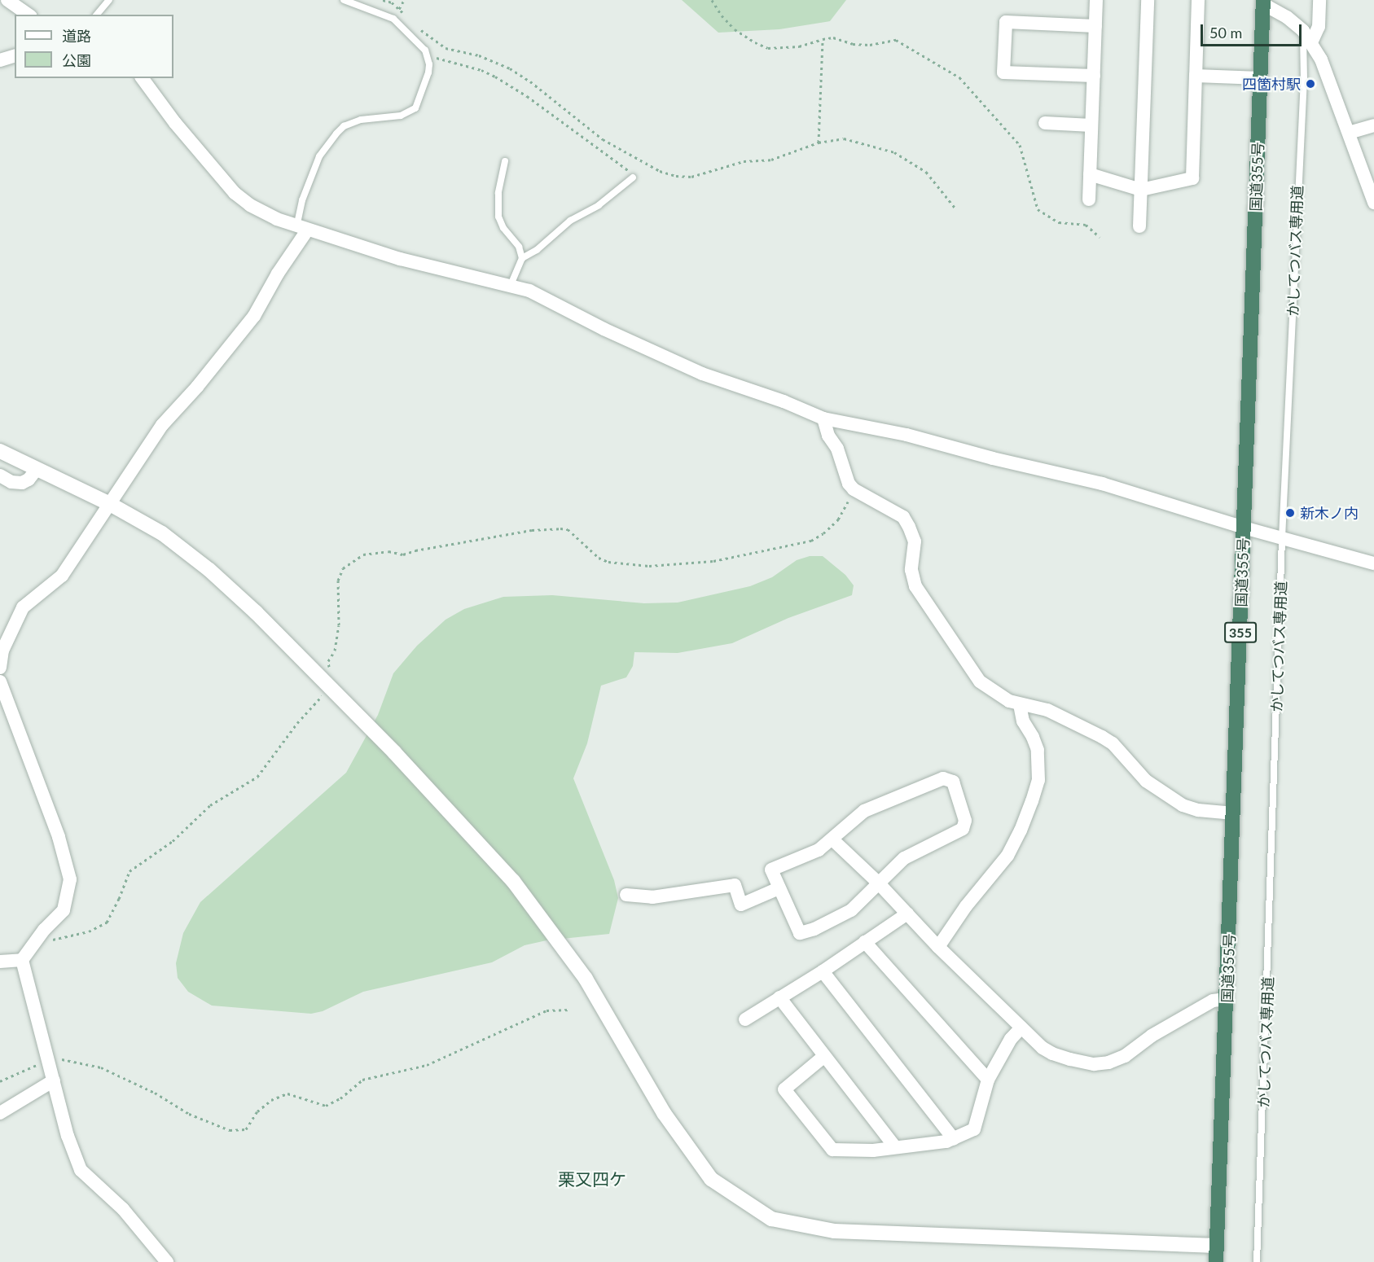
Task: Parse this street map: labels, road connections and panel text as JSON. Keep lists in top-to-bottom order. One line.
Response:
{"streets":{"highway":["国道355号","355"],"lane":["かしてつバス専用道"]},"districts":["栗又四ケ"],"places":["四箇村駅","新木ノ内"],"legend":["道路","公園"],"scale_bar":"50 m"}
